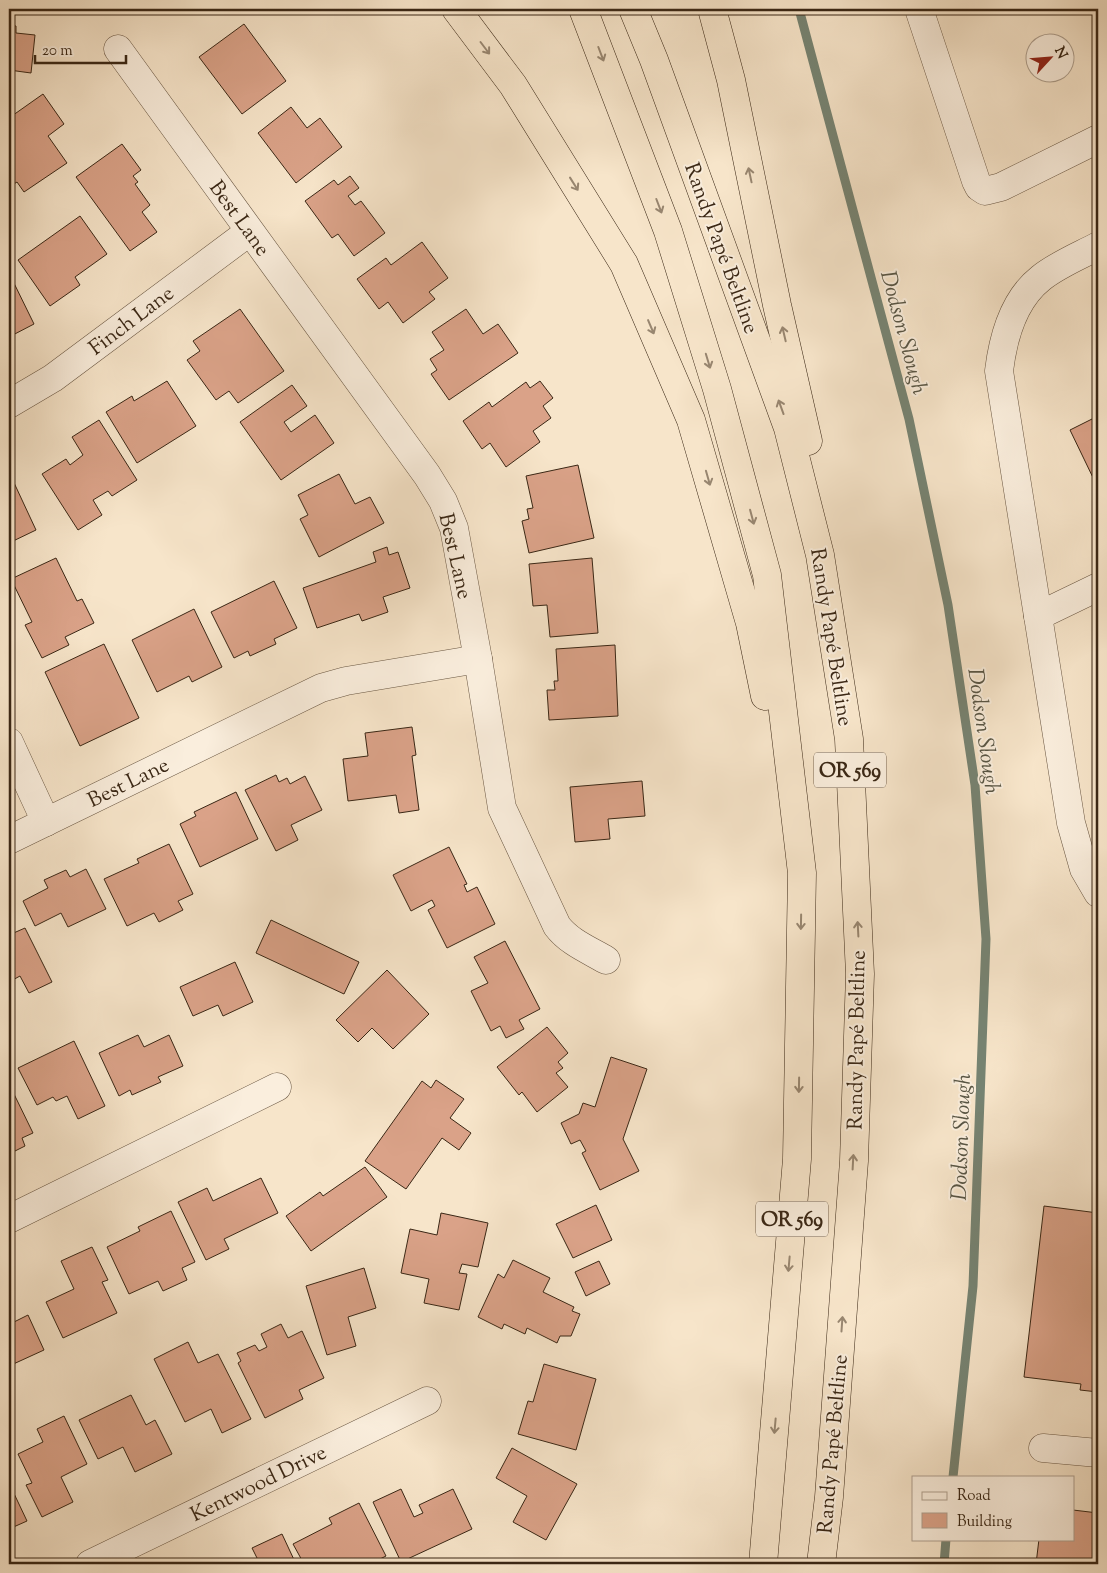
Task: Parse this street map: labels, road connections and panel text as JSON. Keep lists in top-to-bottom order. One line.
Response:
{"streets":{"highway":["Randy Papé Beltline","OR 569"],"street":["Best Lane","Finch Lane","Kentwood Drive"]},"crossings":[["Best Lane","Finch Lane"]],"water":["Dodson Slough"],"legend":["Road","Building"],"scale_bar":"20 m","north":"top right"}
